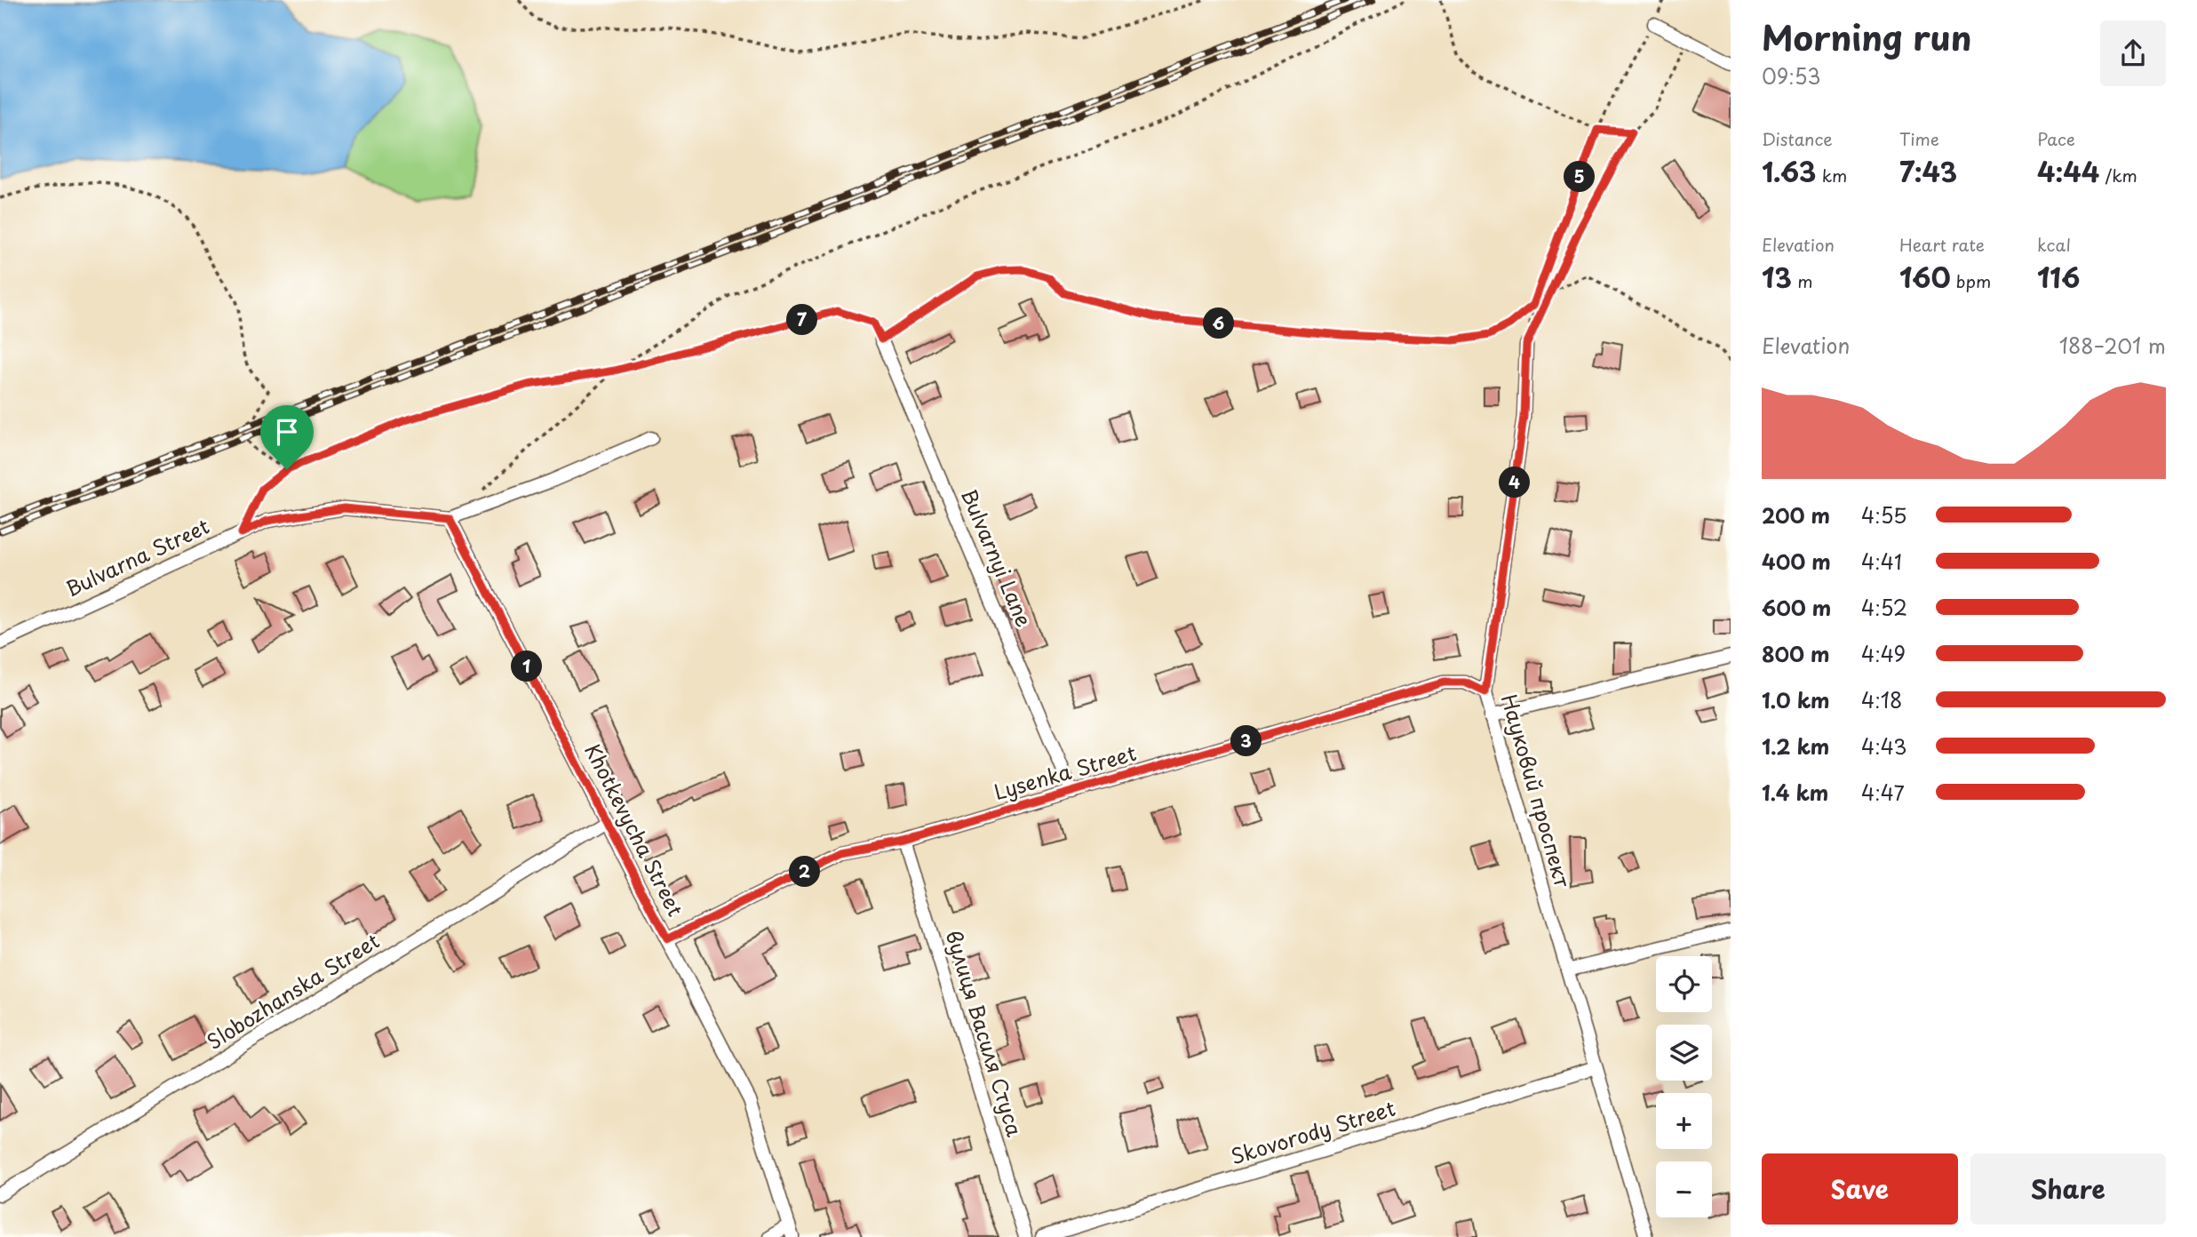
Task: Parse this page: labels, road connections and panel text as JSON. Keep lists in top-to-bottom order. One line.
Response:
{"streets":{"street":["Bulvarna Street","Bulvarnyi Lane","Lysenka Street","Науковий проспект","Khotkevycha Street","Slobozhanska Street","вулиця Василя Стуса","Skovorody Street"]},"crossings":[["Bulvarna Street","Khotkevycha Street"],["Bulvarnyi Lane","Lysenka Street"],["Lysenka Street","Науковий проспект"],["Lysenka Street","Khotkevycha Street"],["Lysenka Street","вулиця Василя Стуса"],["Науковий проспект","Skovorody Street"],["Khotkevycha Street","Slobozhanska Street"]],"page":{"heading":["Morning run","09:53"],"stats":[["Distance","1.63 km"],["Time","7:43"],["Pace","4:44 /km"],["Elevation","13 m"],["Heart rate","160 bpm"],["kcal","116"]],"pins":["5","7","6","4","1","3","2"],"chart":["Elevation","188–201 m"],"list":[{"name":"200 m","note":"4:55"},{"name":"400 m","note":"4:41"},{"name":"600 m","note":"4:52"},{"name":"800 m","note":"4:49"},{"name":"1.0 km","note":"4:18"},{"name":"1.2 km","note":"4:43"},{"name":"1.4 km","note":"4:47"}],"map_buttons":["+","−"],"buttons":["Save","Share"]}}
